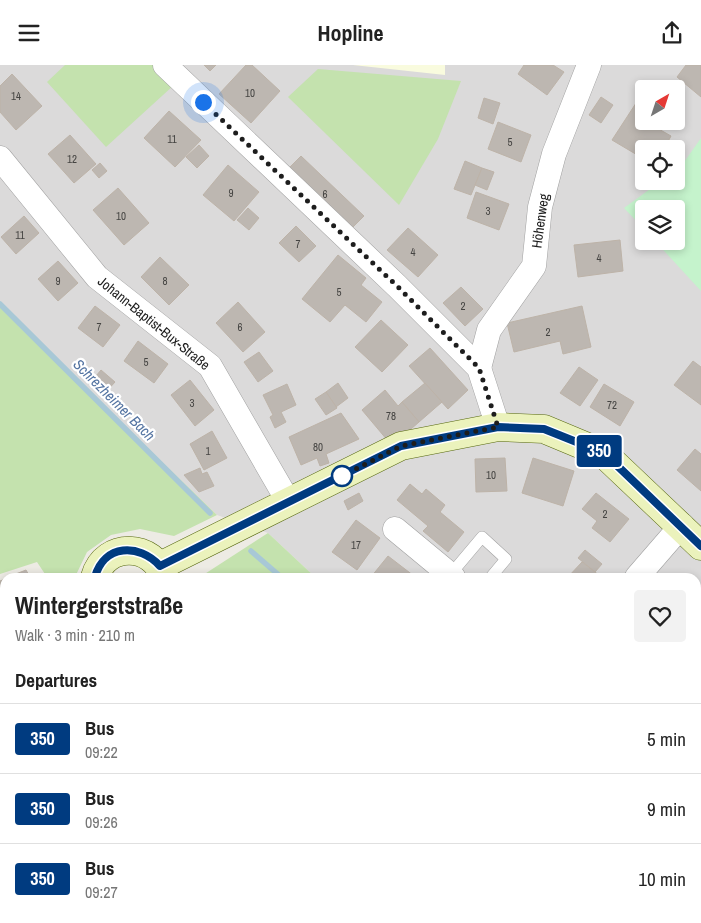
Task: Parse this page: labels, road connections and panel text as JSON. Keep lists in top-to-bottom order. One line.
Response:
{"streets":{"street":["Höhenweg","Johann-Baptist-Bux-Straße"]},"water":["Schrezheimer Bach"],"lines":["bus line 350"],"house_numbers":["10","14","11","5","12","9","6","3","10","11","7","4","4","9","8","5","2","7","6","2","5","3","72","78","80","1","10","2","17"],"north":"top right","page":{"header":"Hopline","on_map":"350","heading":[["Wintergerststraße","Walk · 3 min · 210 m"],"Departures"],"list":[{"mark":"350","name":"Bus","note":"09:22","value":"5 min"},{"mark":"350","name":"Bus","note":"09:26","value":"9 min"},{"mark":"350","name":"Bus","note":"09:27","value":"10 min"}]}}
